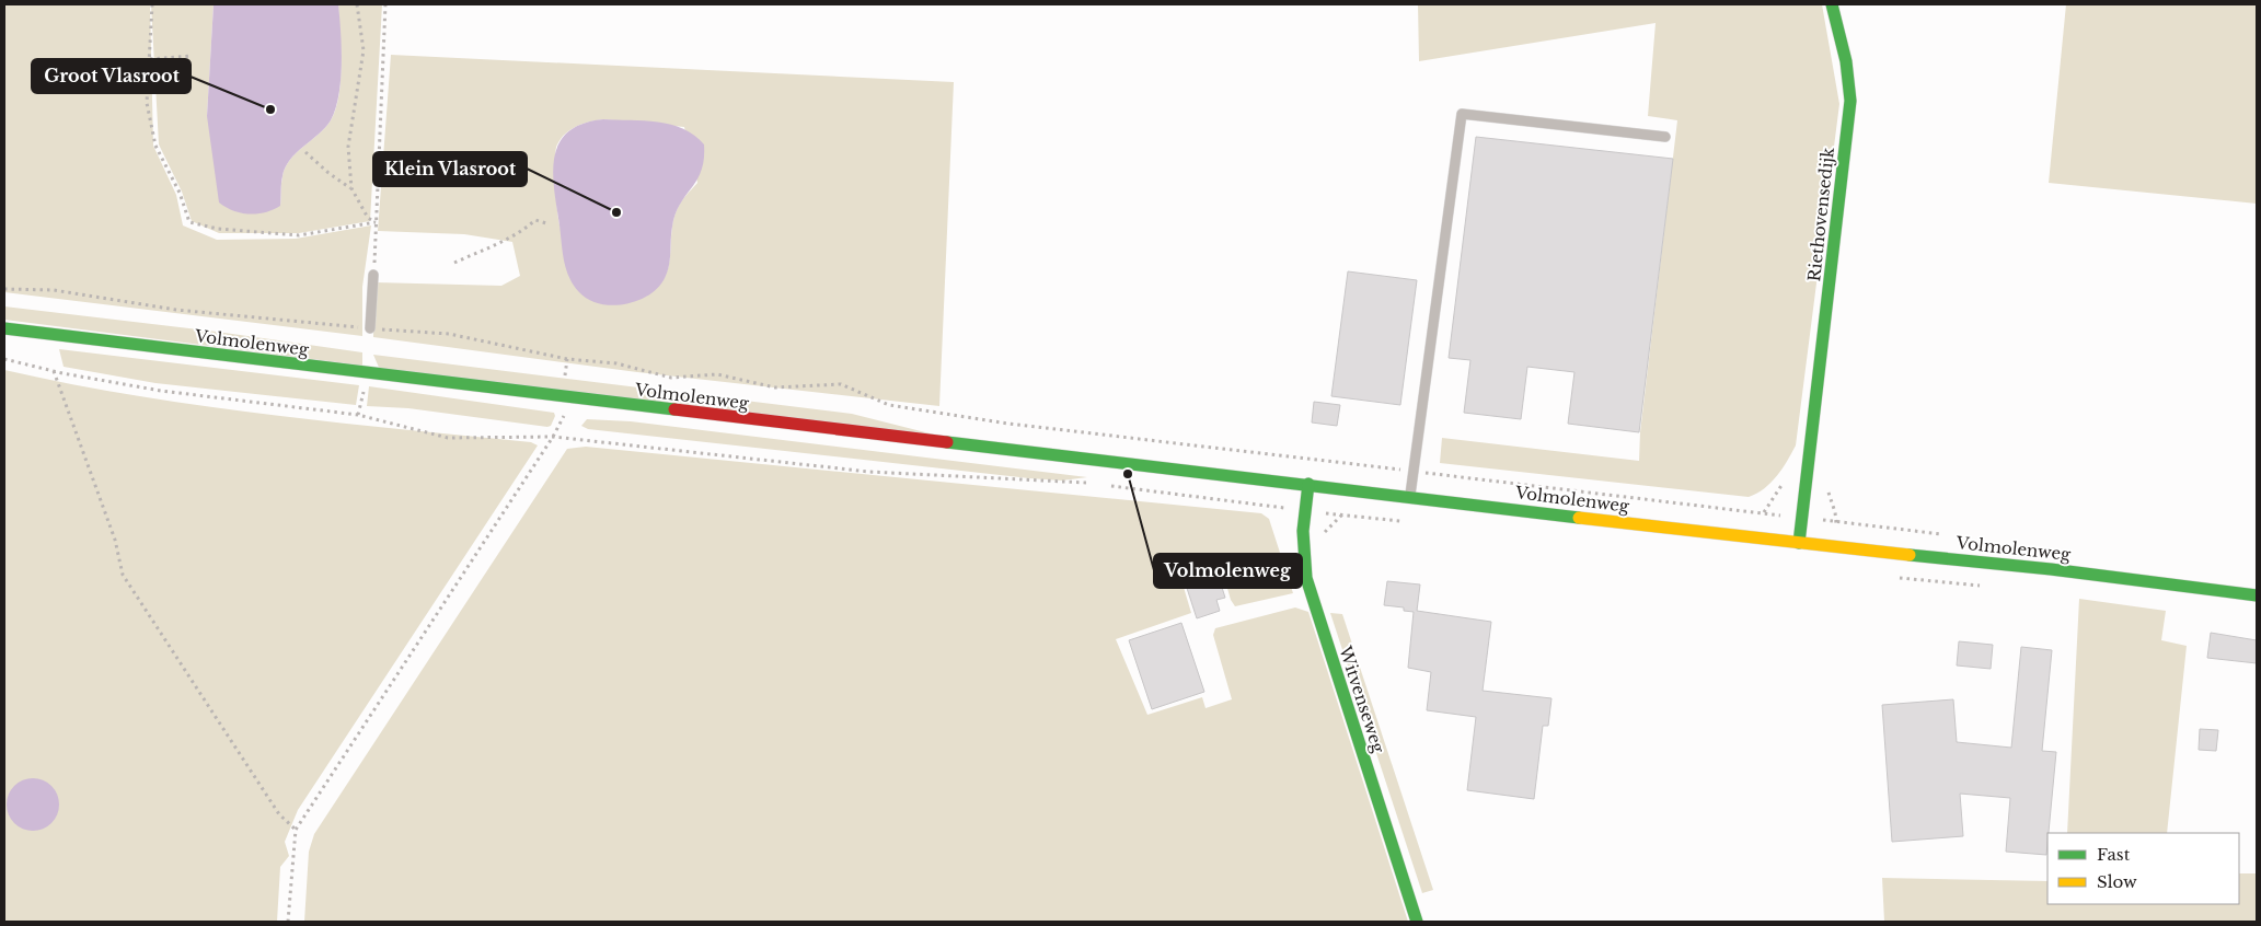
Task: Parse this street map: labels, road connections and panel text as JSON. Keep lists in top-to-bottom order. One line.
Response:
{"streets":{"street":["Riethovensedijk","Volmolenweg","Witvenseweg"]},"crossings":[["Riethovensedijk","Volmolenweg"],["Volmolenweg","Witvenseweg"]],"places":["Groot Vlasroot","Klein Vlasroot","Volmolenweg"],"legend":["Fast","Slow"]}
